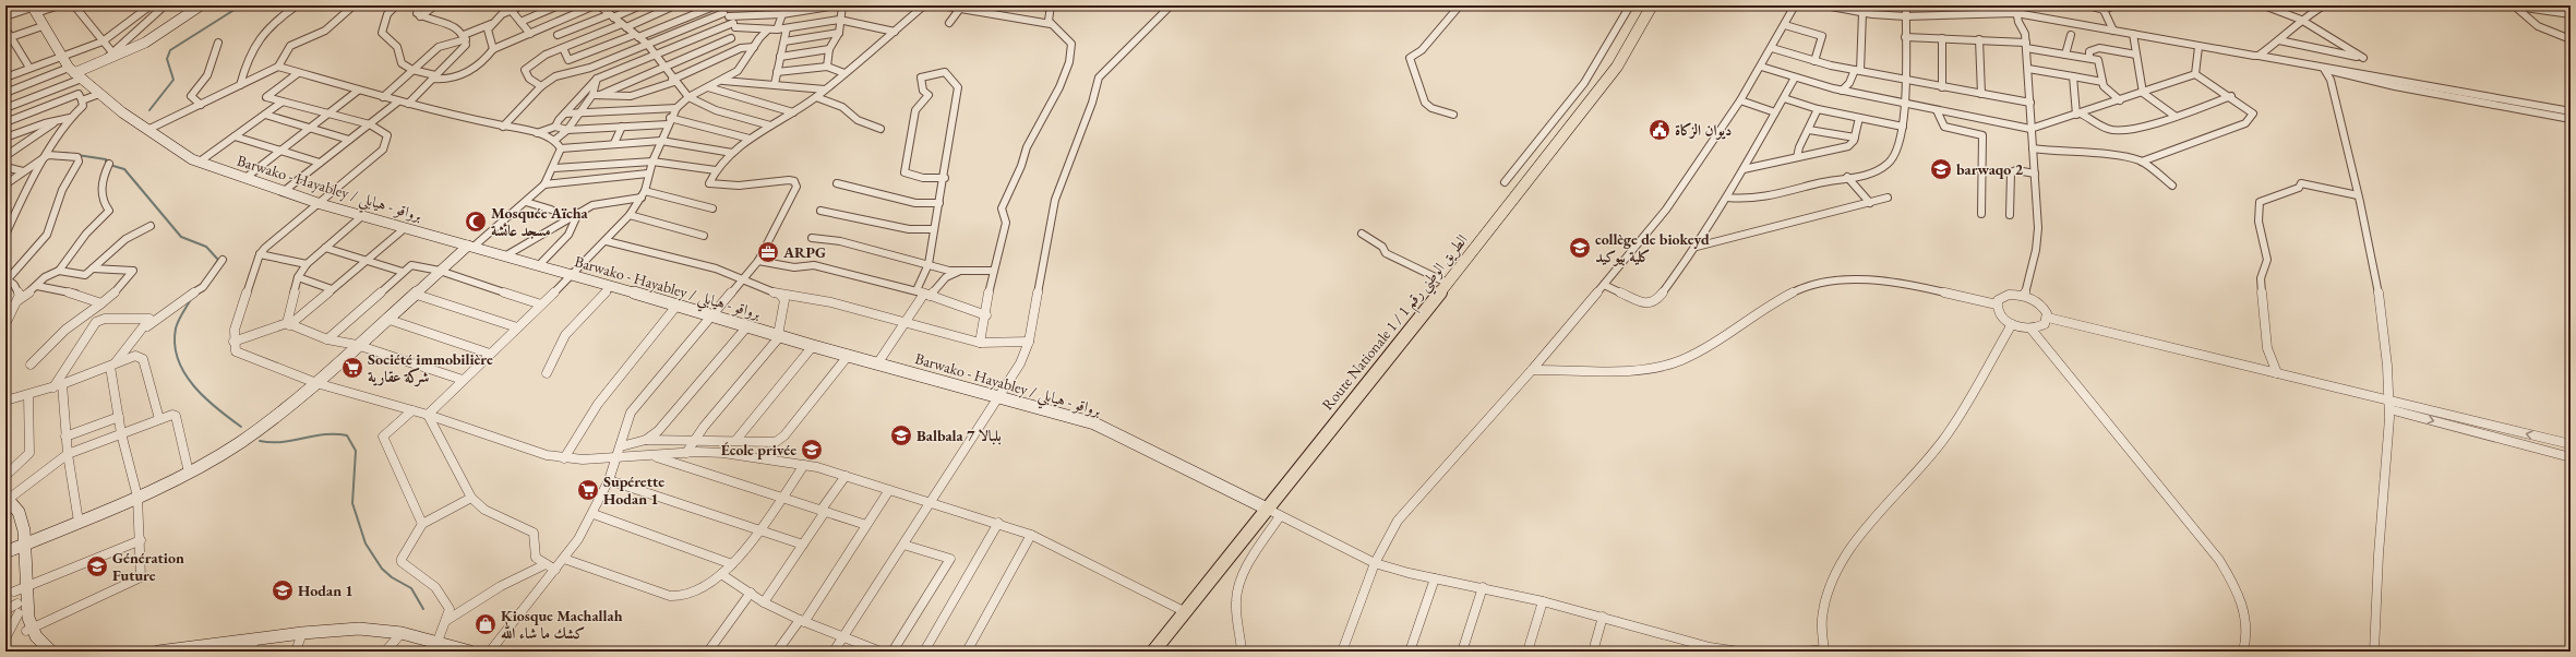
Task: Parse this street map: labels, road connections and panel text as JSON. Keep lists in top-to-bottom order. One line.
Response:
{"streets":{"main road":["Barwako - Hayabley / برواقو - هيابلي","Route Nationale 1 / الطريق الوطني رقم 1"]},"crossings":[["Barwako - Hayabley / برواقو - هيابلي","Route Nationale 1 / الطريق الوطني رقم 1"]],"places":{"public building":["ديوان الزكاة"],"school or university":["barwaqo 2","collège de biokeyd كلية بيوكيد","Balbala 7 بلبالا","École privée","Génération Future","Hodan 1"],"mosque":["Mosquée Aïcha مسجد عائشة"],"office":["ARPG"],"supermarket":["Société immobilière شركة عقارية","Supérette Hodan 1"],"shop":["Kiosque Machallah كشك ما شاء الله"]}}
